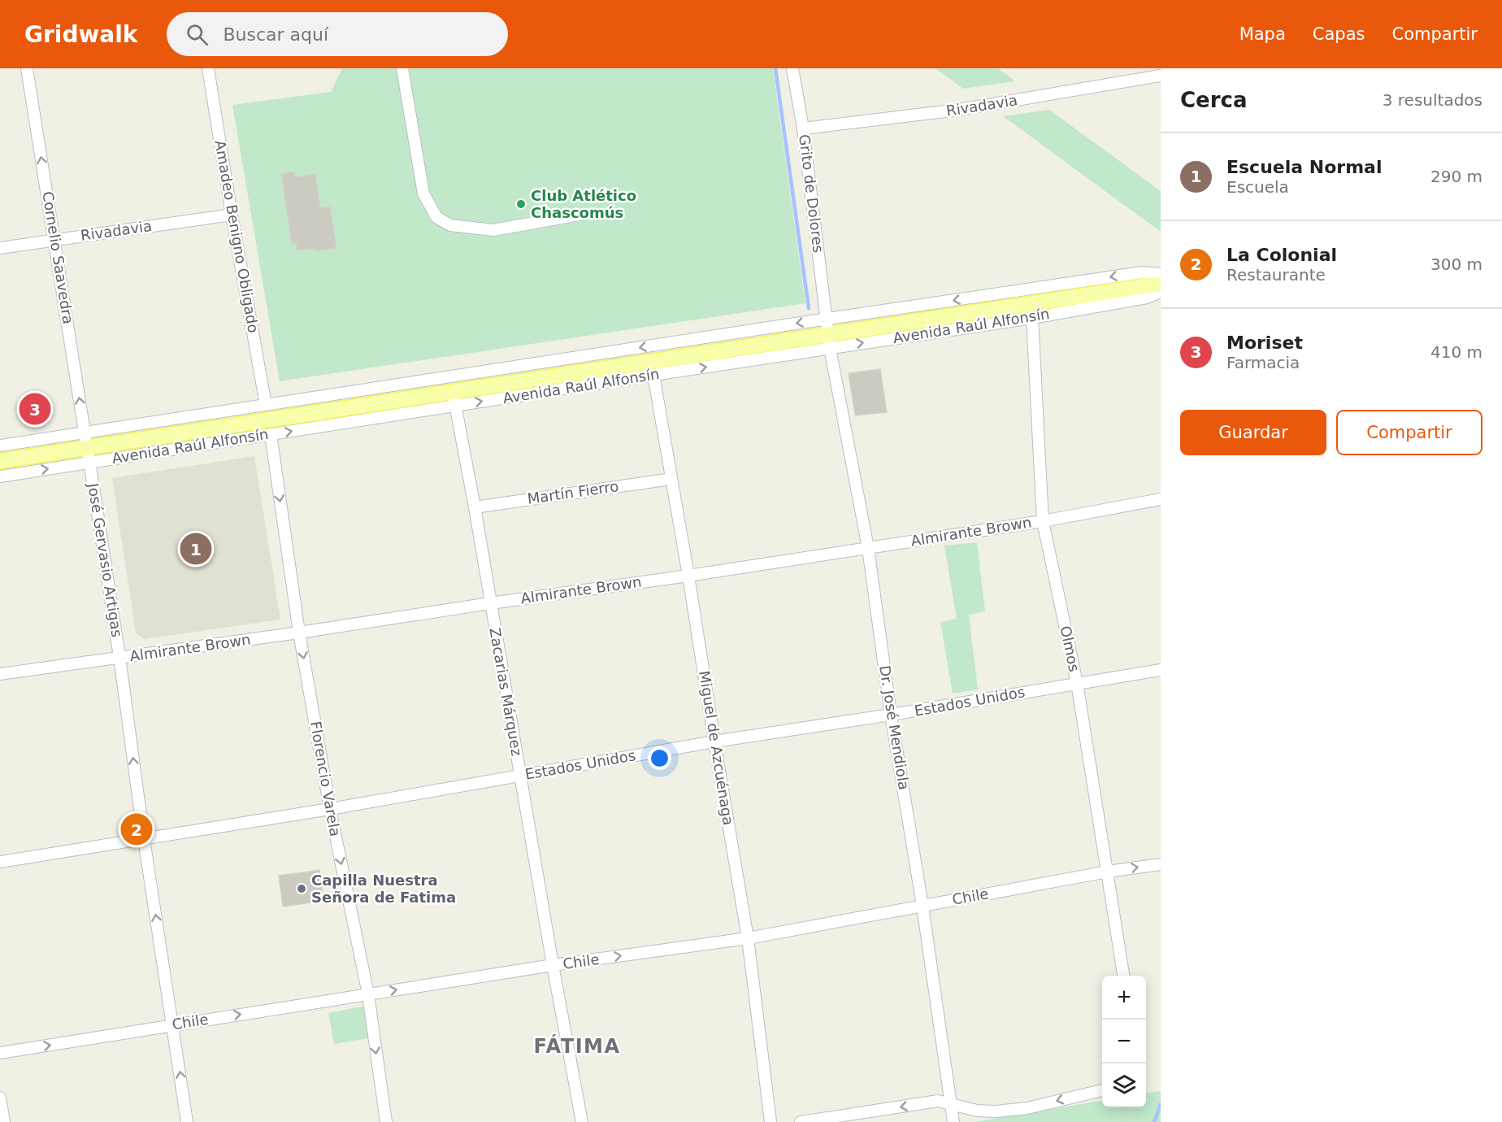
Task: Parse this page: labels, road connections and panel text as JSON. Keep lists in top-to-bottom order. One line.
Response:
{"streets":{"main road":["Avenida Raúl Alfonsín"],"street":["Rivadavia","Grito de Dolores","Amadeo Benigno Obligado","Cornelio Saavedra","Martín Fierro","Almirante Brown","José Gervasio Artigas","Olmos","Zacarias Márquez","Estados Unidos","Dr. José Mendiola","Miguel de Azcuénaga","Florencio Varela","Chile"]},"crossings":[["Rivadavia","Grito de Dolores"],["Rivadavia","Amadeo Benigno Obligado"],["Rivadavia","Cornelio Saavedra"],["Grito de Dolores","Avenida Raúl Alfonsín"],["Grito de Dolores","Dr. José Mendiola"],["Amadeo Benigno Obligado","Avenida Raúl Alfonsín"],["Cornelio Saavedra","Avenida Raúl Alfonsín"],["Cornelio Saavedra","José Gervasio Artigas"],["Avenida Raúl Alfonsín","José Gervasio Artigas"],["Avenida Raúl Alfonsín","Olmos"],["Avenida Raúl Alfonsín","Zacarias Márquez"],["Avenida Raúl Alfonsín","Dr. José Mendiola"],["Avenida Raúl Alfonsín","Miguel de Azcuénaga"],["Avenida Raúl Alfonsín","Florencio Varela"],["Martín Fierro","Zacarias Márquez"],["Martín Fierro","Miguel de Azcuénaga"],["Almirante Brown","José Gervasio Artigas"],["Almirante Brown","Olmos"],["Almirante Brown","Zacarias Márquez"],["Almirante Brown","Dr. José Mendiola"],["Almirante Brown","Miguel de Azcuénaga"],["Almirante Brown","Florencio Varela"],["José Gervasio Artigas","Estados Unidos"],["José Gervasio Artigas","Chile"],["Olmos","Estados Unidos"],["Olmos","Chile"],["Zacarias Márquez","Estados Unidos"],["Zacarias Márquez","Chile"],["Estados Unidos","Dr. José Mendiola"],["Estados Unidos","Miguel de Azcuénaga"],["Estados Unidos","Florencio Varela"],["Dr. José Mendiola","Chile"],["Miguel de Azcuénaga","Chile"],["Florencio Varela","Chile"]],"one_way":["Cornelio Saavedra","José Gervasio Artigas","Florencio Varela","Chile"],"districts":["FÁTIMA"],"places":["Club Atlético Chascomús","Capilla Nuestra Señora de Fatima"],"page":{"header":"Gridwalk","search":"Buscar aquí","nav":["Mapa","Capas","Compartir"],"heading":["Cerca","3 resultados"],"list":[{"mark":"1","name":"Escuela Normal","note":"Escuela","value":"290 m"},{"mark":"2","name":"La Colonial","note":"Restaurante","value":"300 m"},{"mark":"3","name":"Moriset","note":"Farmacia","value":"410 m"}],"pins":["3","1","2"],"buttons":["Guardar","Compartir"],"map_buttons":["+","−"]}}
